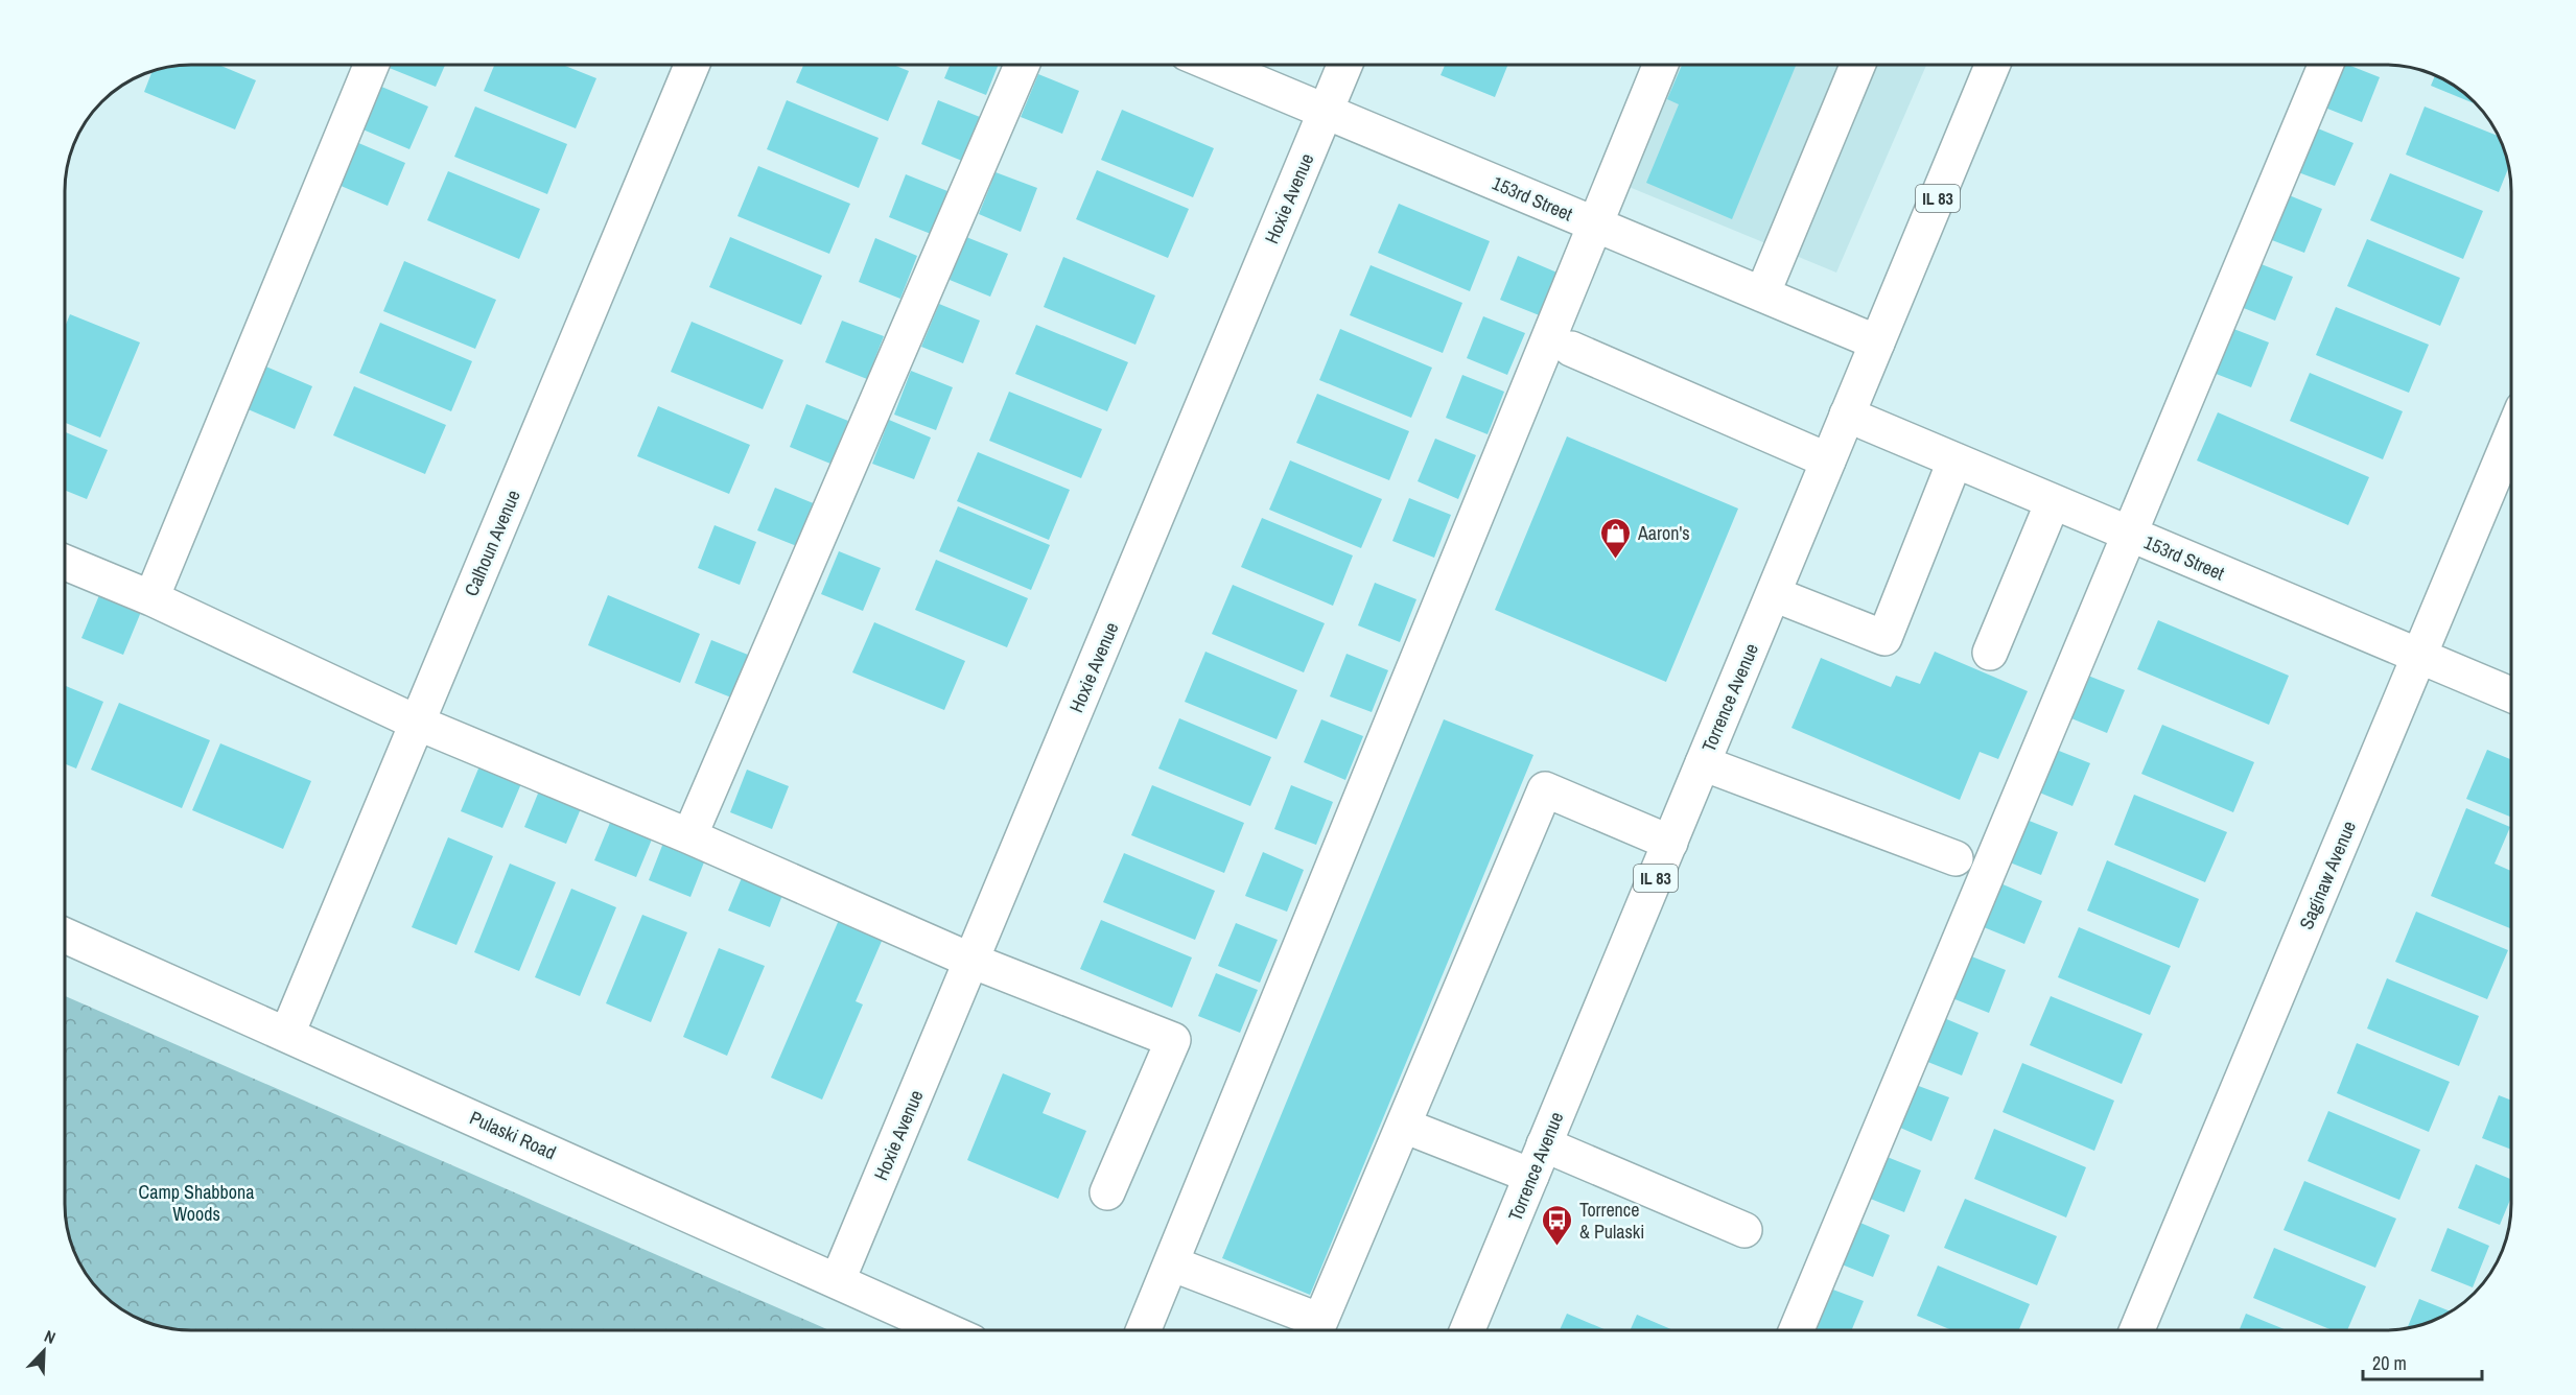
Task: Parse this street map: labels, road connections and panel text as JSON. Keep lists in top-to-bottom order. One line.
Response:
{"streets":{"street":["Hoxie Avenue","153rd Street","IL 83","Calhoun Avenue","Torrence Avenue","Saginaw Avenue","Pulaski Road"]},"crossings":[["Hoxie Avenue","153rd Street"],["Hoxie Avenue","Pulaski Road"],["153rd Street","Torrence Avenue"],["153rd Street","Saginaw Avenue"],["Calhoun Avenue","Pulaski Road"]],"parks":["Camp Shabbona Woods"],"places":{"shop":["Aaron's"],"bus stop":["Torrence & Pulaski"]},"scale_bar":"20 m","north":"top right"}
